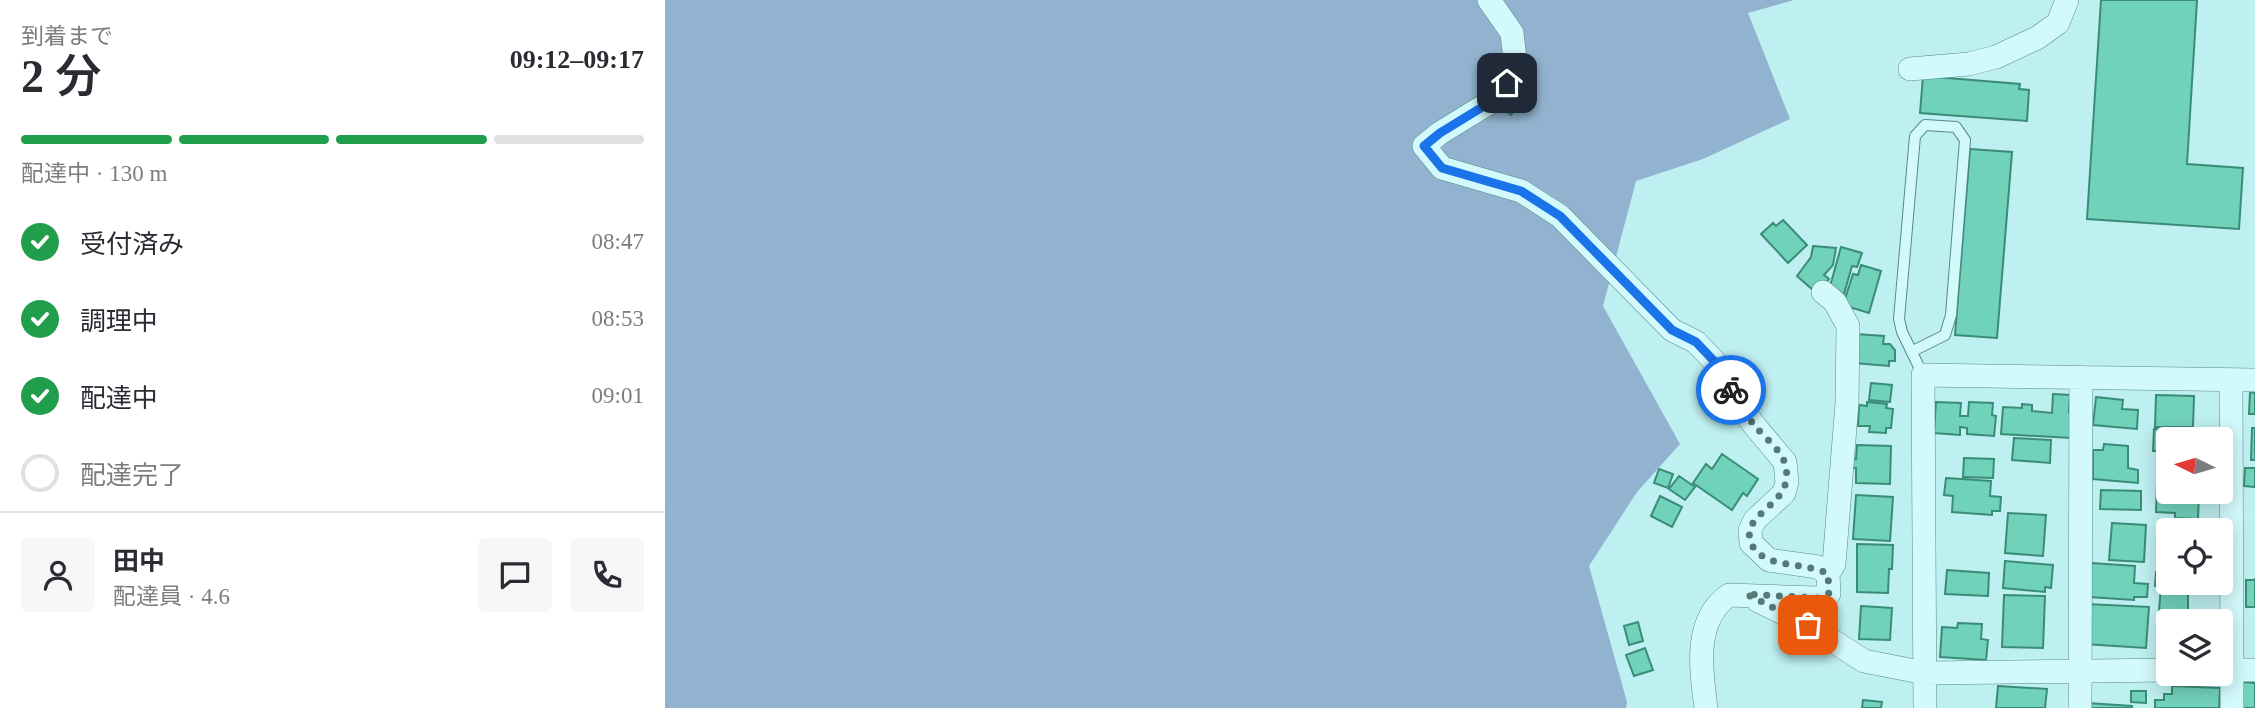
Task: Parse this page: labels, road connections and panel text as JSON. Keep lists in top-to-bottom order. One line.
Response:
{"north":"left","page":{"heading":["2 分","到着まで","09:12–09:17"],"panel":["田中","配達員 · 4.6"],"bar":"配達中 · 130 m","list":[["受付済み","08:47"],["調理中","08:53"],["配達中","09:01"],"配達完了"]}}
